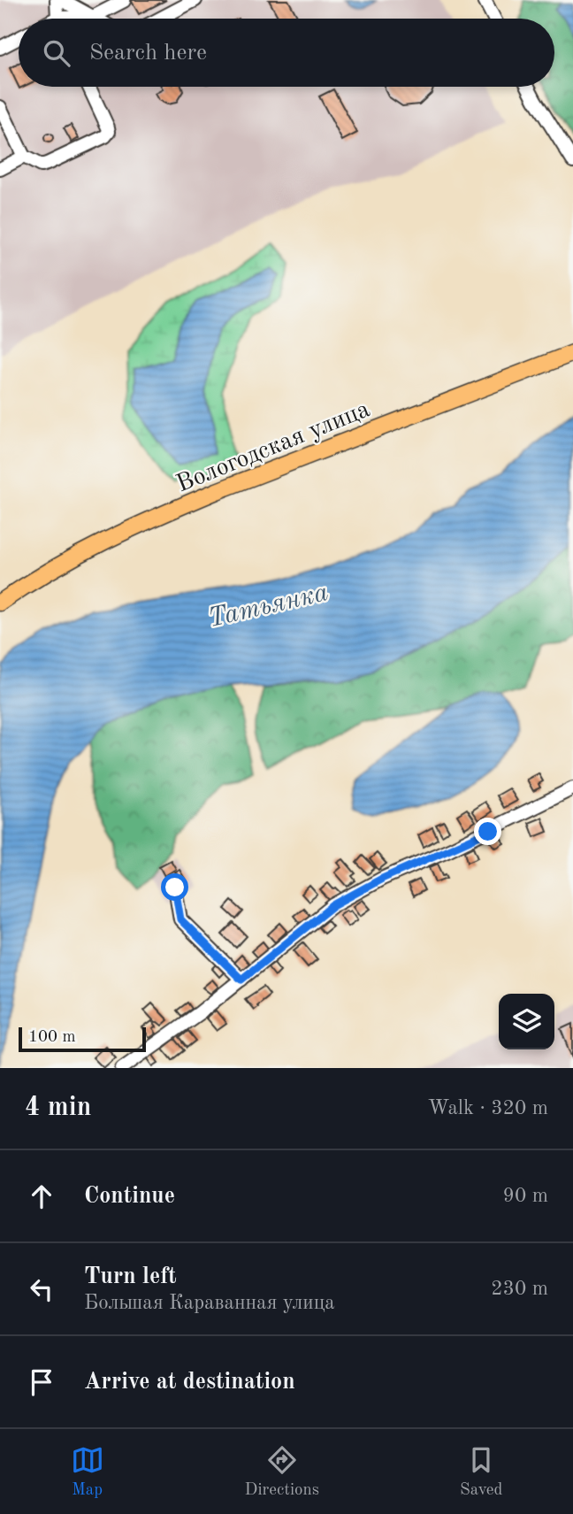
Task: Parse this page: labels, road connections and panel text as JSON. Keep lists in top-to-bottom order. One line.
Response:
{"streets":{"main road":["Вологодская улица"]},"water":["Татьянка"],"scale_bar":"100 m","page":{"search":"Search here","scale":"100 m","heading":["4 min","Walk · 320 m"],"list":[["Continue","90 m"],["Turn left","Большая Караванная улица","230 m"],"Arrive at destination"],"nav":["Map","Directions","Saved"]}}
